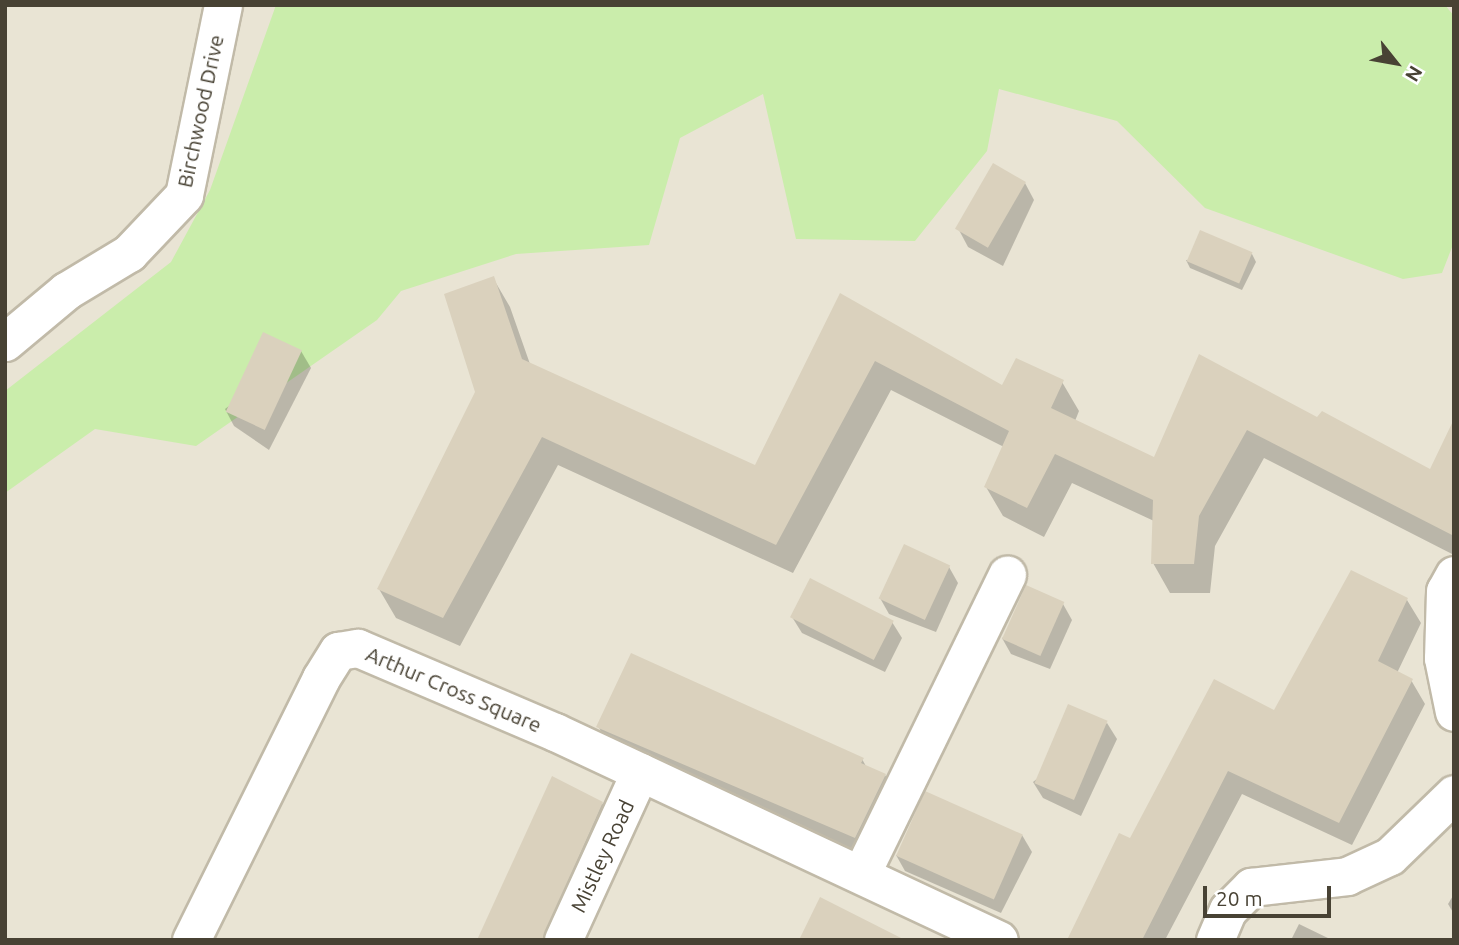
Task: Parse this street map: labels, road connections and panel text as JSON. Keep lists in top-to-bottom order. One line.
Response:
{"streets":{"street":["Birchwood Drive","Arthur Cross Square","Mistley Road"]},"crossings":[["Arthur Cross Square","Mistley Road"]],"scale_bar":"20 m","north":"bottom right"}
